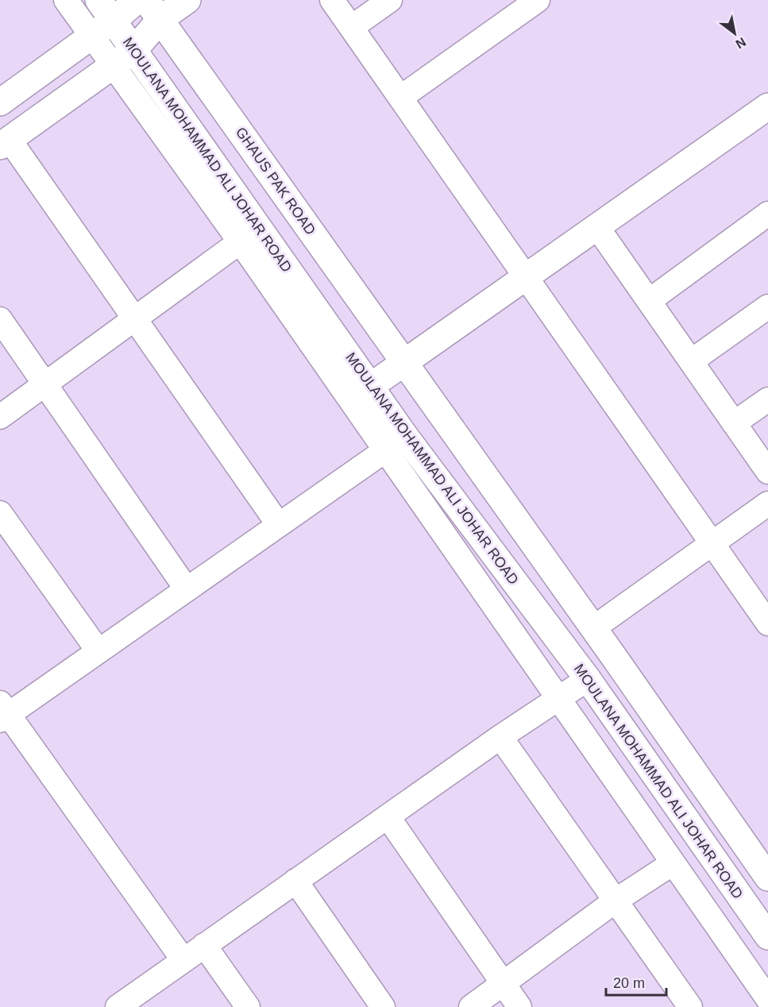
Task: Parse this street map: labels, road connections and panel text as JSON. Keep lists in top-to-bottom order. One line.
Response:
{"streets":{"main road":["MOULANA MOHAMMAD ALI JOHAR ROAD","GHAUS PAK ROAD"]},"scale_bar":"20 m","north":"bottom right"}
